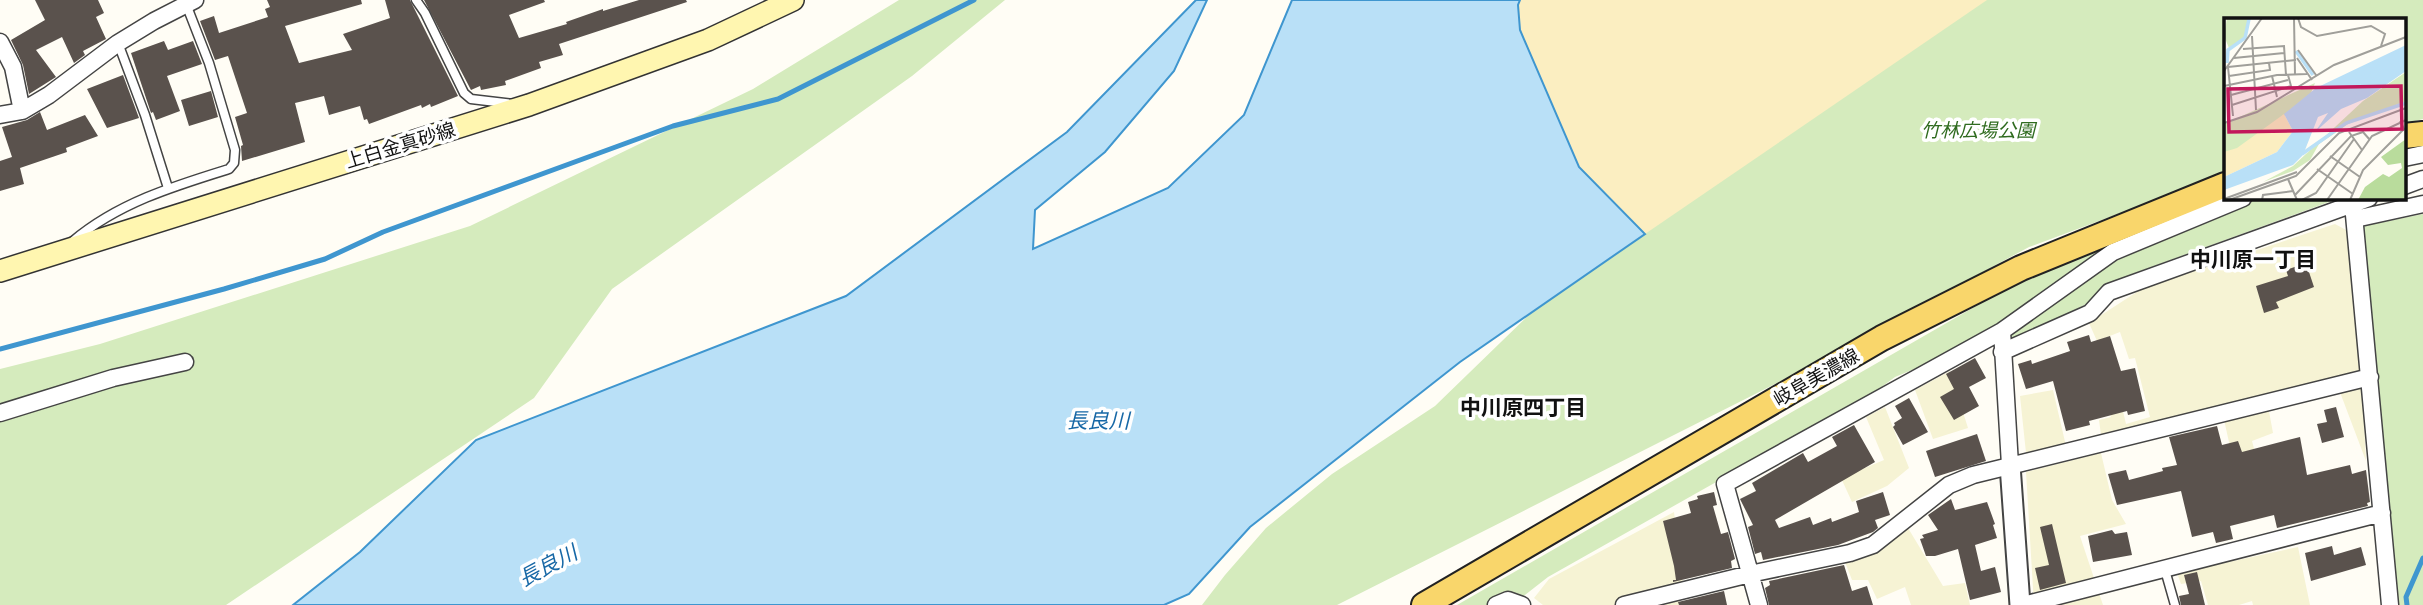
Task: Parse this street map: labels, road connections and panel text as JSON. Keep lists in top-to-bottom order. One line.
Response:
{"streets":{"main road":["上白金真砂線","岐阜美濃線"]},"districts":["中川原一丁目","中川原四丁目"],"water":["長良川"],"parks":["竹林広場公園"]}
